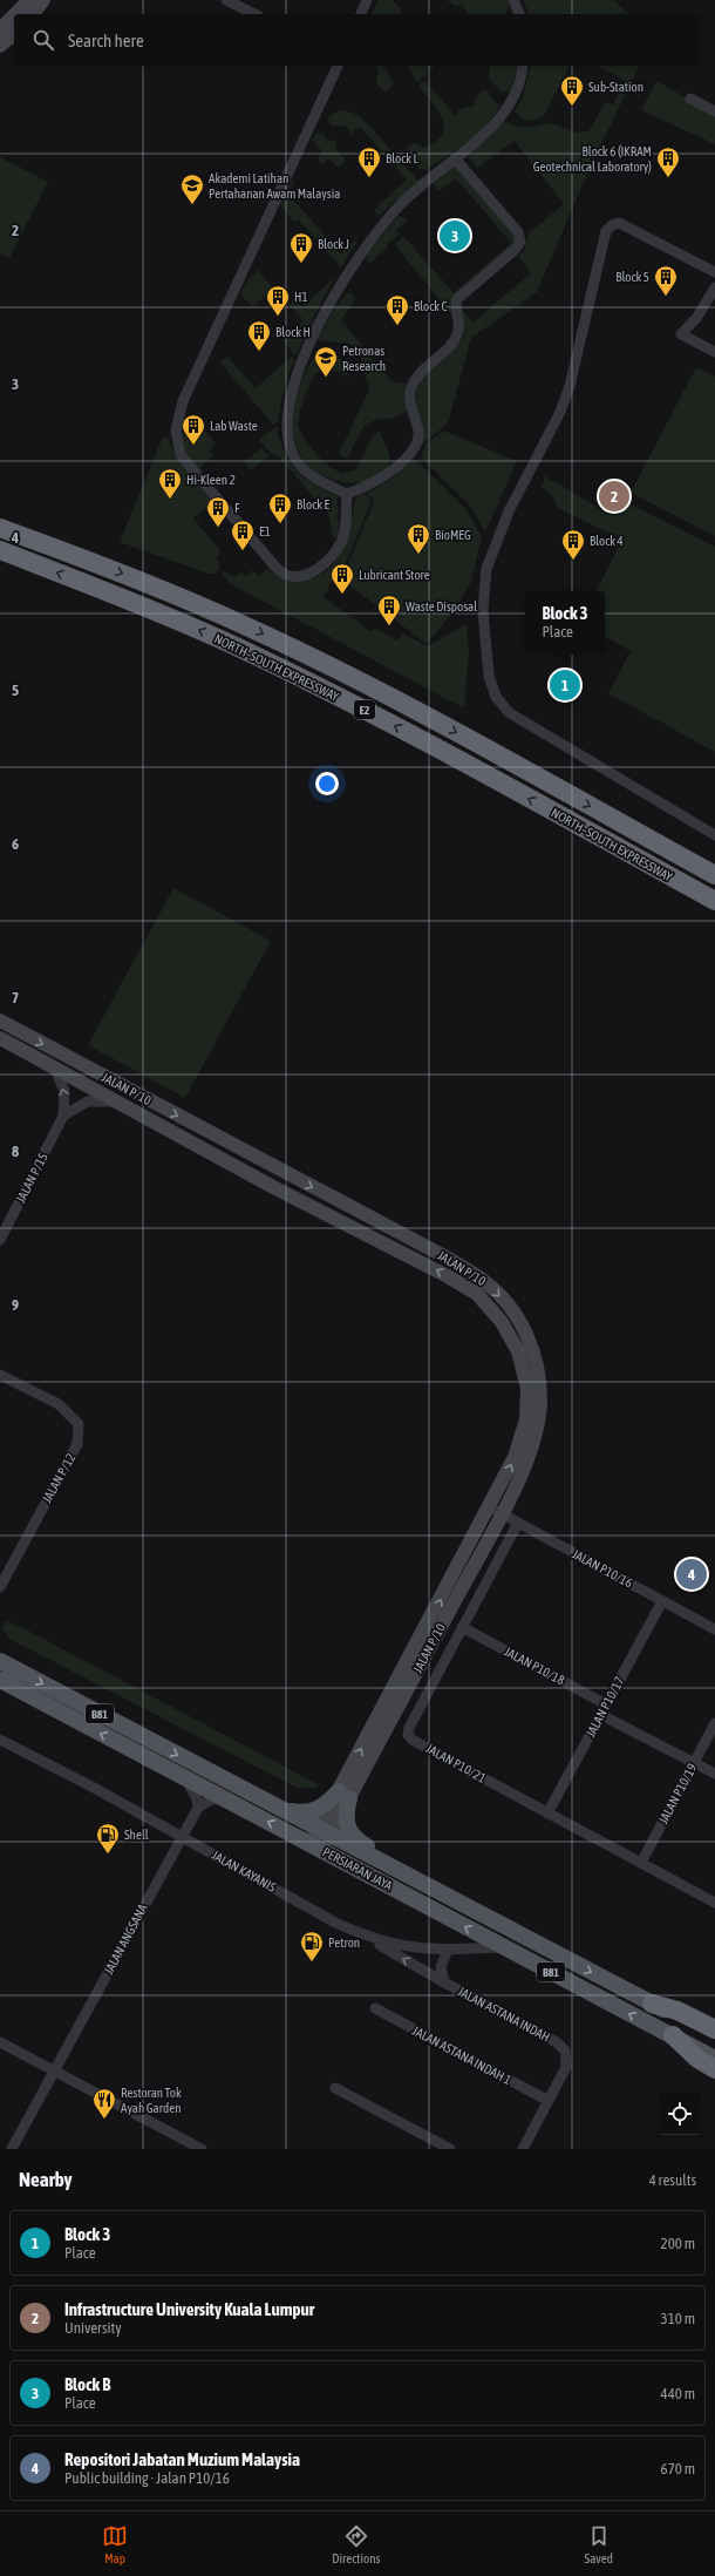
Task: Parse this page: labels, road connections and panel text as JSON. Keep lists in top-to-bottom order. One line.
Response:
{"streets":{"highway":["NORTH–SOUTH EXPRESSWAY","E2"],"main road":["B81","PERSIARAN JAYA"],"street":["JALAN P/10","JALAN P/15","JALAN P/12","JALAN P10/16","JALAN P10/18","JALAN P10/17","JALAN P10/21","JALAN P10/19","JALAN KAYANIS","JALAN ANGSANA","JALAN ASTANA INDAH","JALAN ASTANA INDAH 1"]},"crossings":[["JALAN P/10","JALAN P/15"],["JALAN P/10","JALAN P10/16"],["JALAN P/10","PERSIARAN JAYA"],["JALAN P10/16","JALAN P10/17"],["JALAN P10/16","JALAN P10/21"],["JALAN P10/18","JALAN P10/17"],["JALAN P10/18","JALAN P10/21"],["JALAN P10/17","JALAN P10/21"],["JALAN P10/21","JALAN P10/19"],["PERSIARAN JAYA","JALAN KAYANIS"],["JALAN KAYANIS","JALAN ANGSANA"],["JALAN KAYANIS","JALAN ASTANA INDAH"],["JALAN ASTANA INDAH","JALAN ASTANA INDAH 1"]],"places":{"building":["Sub-Station","Block L","Block 6 (IKRAM Geotechnical Laboratory)","Block J","Block 5","H1","Block C","Block H","Lab Waste","Hi-Kleen 2","Block E","F","E1","BioMEG","Block 4","Lubricant Store","Waste Disposal"],"school or university":["Akademi Latihan Pertahanan Awam Malaysia","Petronas Research"],"fuel station":["Shell","Petron"],"restaurant":["Restoran Tok Ayah Garden"]},"page":{"search":"Search here","pins":["3","2","1","4"],"popup":["Block 3","Place"],"heading":["Nearby","4 results"],"list":[{"mark":"1","name":"Block 3","note":"Place","value":"200 m"},{"mark":"2","name":"Infrastructure University Kuala Lumpur","note":"University","value":"310 m"},{"mark":"3","name":"Block B","note":"Place","value":"440 m"},{"mark":"4","name":"Repositori Jabatan Muzium Malaysia","note":"Public building · Jalan P10/16","value":"670 m"}],"nav":["Map","Directions","Saved"]},"grid":{"rows":["2","3","4","5","6","7","8","9"]}}
